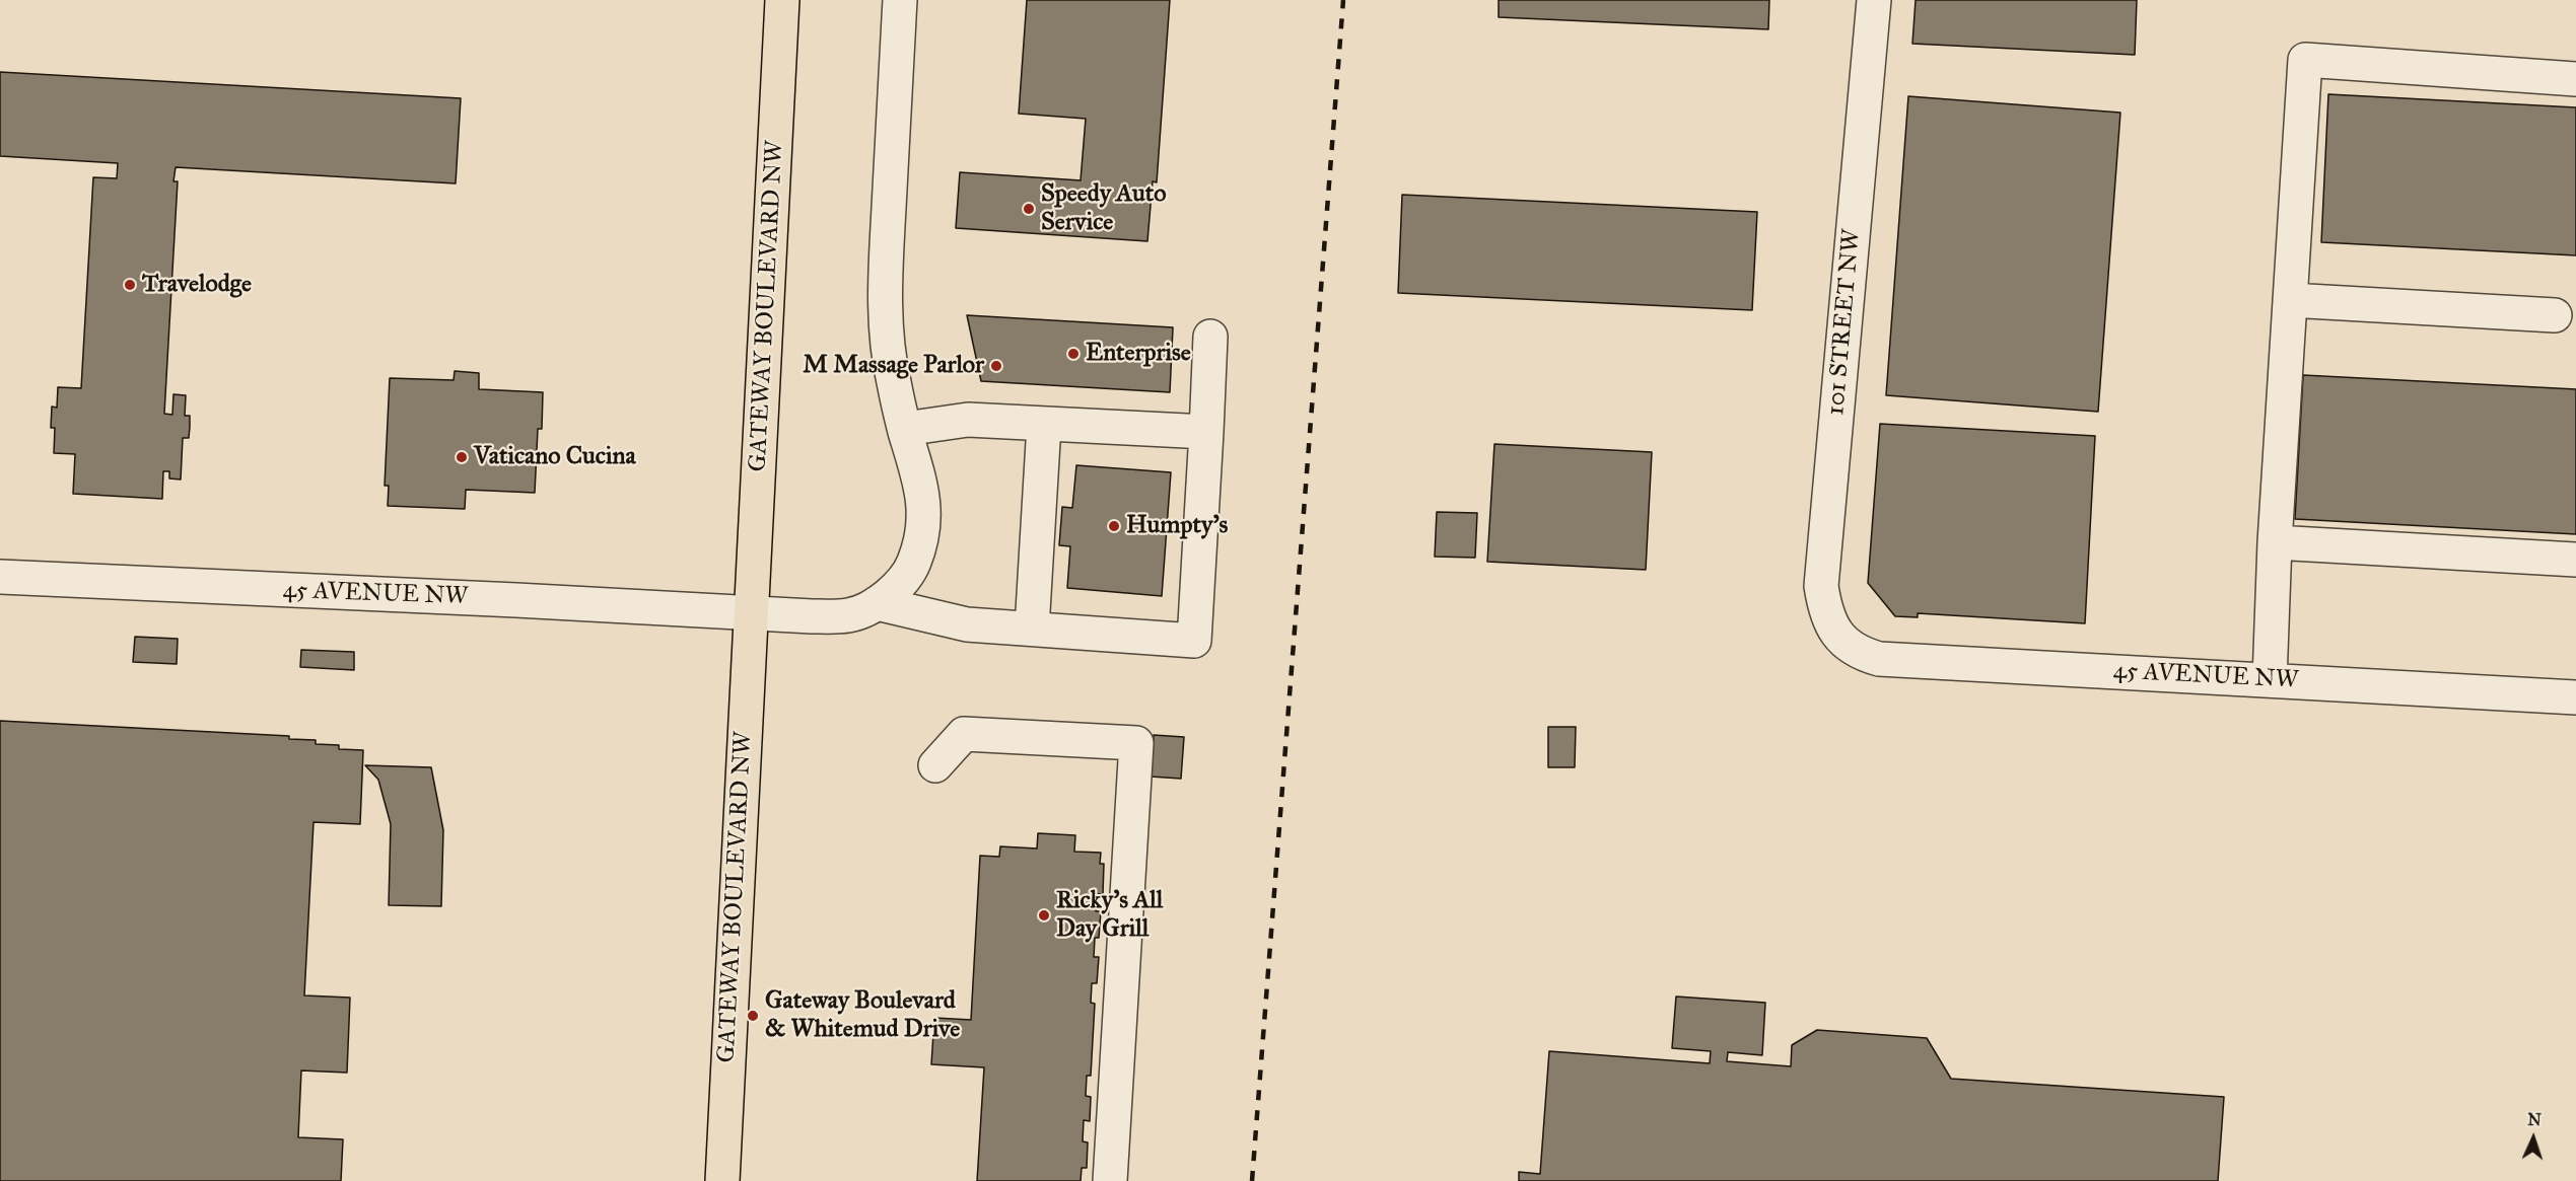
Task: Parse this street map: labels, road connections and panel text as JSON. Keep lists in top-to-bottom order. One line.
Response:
{"streets":{"main road":["GATEWAY BOULEVARD NW"],"street":["101 STREET NW","45 AVENUE NW"]},"crossings":[["GATEWAY BOULEVARD NW","45 AVENUE NW"],["101 STREET NW","45 AVENUE NW"]],"places":["Speedy Auto Service","Travelodge","Enterprise","M Massage Parlor","Vaticano Cucina","Humpty's","Ricky's All Day Grill","Gateway Boulevard & Whitemud Drive"],"north":"top"}
